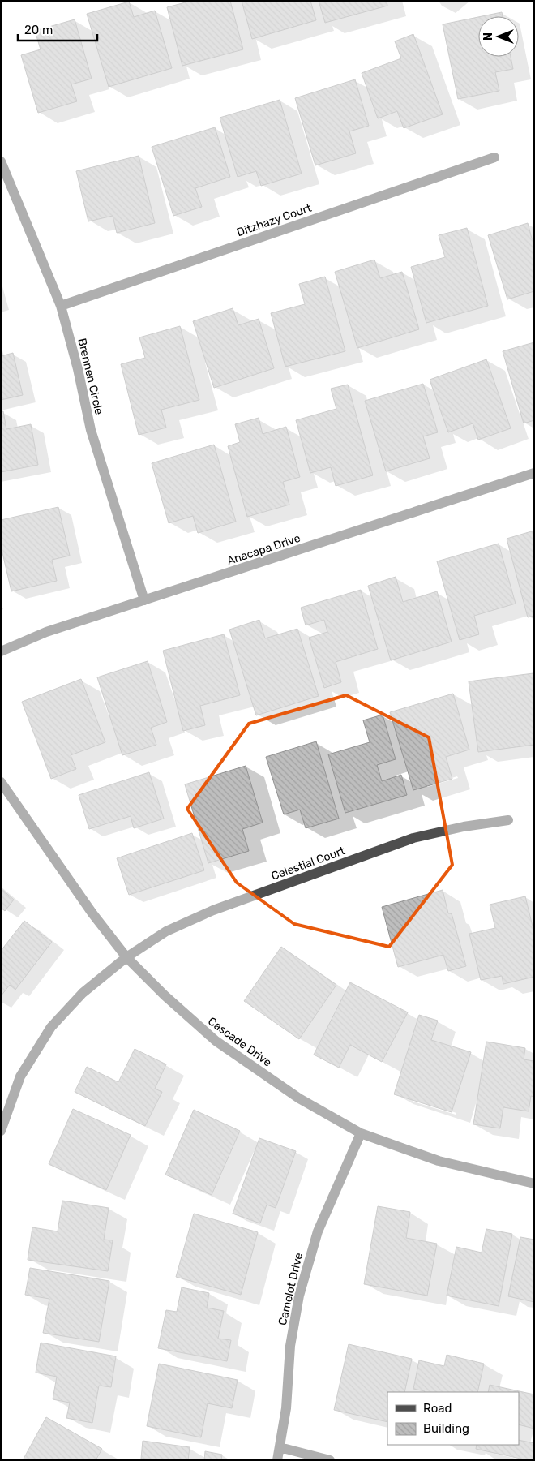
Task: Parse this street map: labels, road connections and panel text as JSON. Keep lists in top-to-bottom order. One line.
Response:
{"streets":{"street":["Ditzhazy Court","Brennen Circle","Anacapa Drive","Celestial Court","Cascade Drive","Camelot Drive"]},"crossings":[["Ditzhazy Court","Brennen Circle"],["Brennen Circle","Anacapa Drive"],["Celestial Court","Cascade Drive"],["Cascade Drive","Camelot Drive"]],"legend":["Road","Building"],"scale_bar":"20 m","north":"left"}
